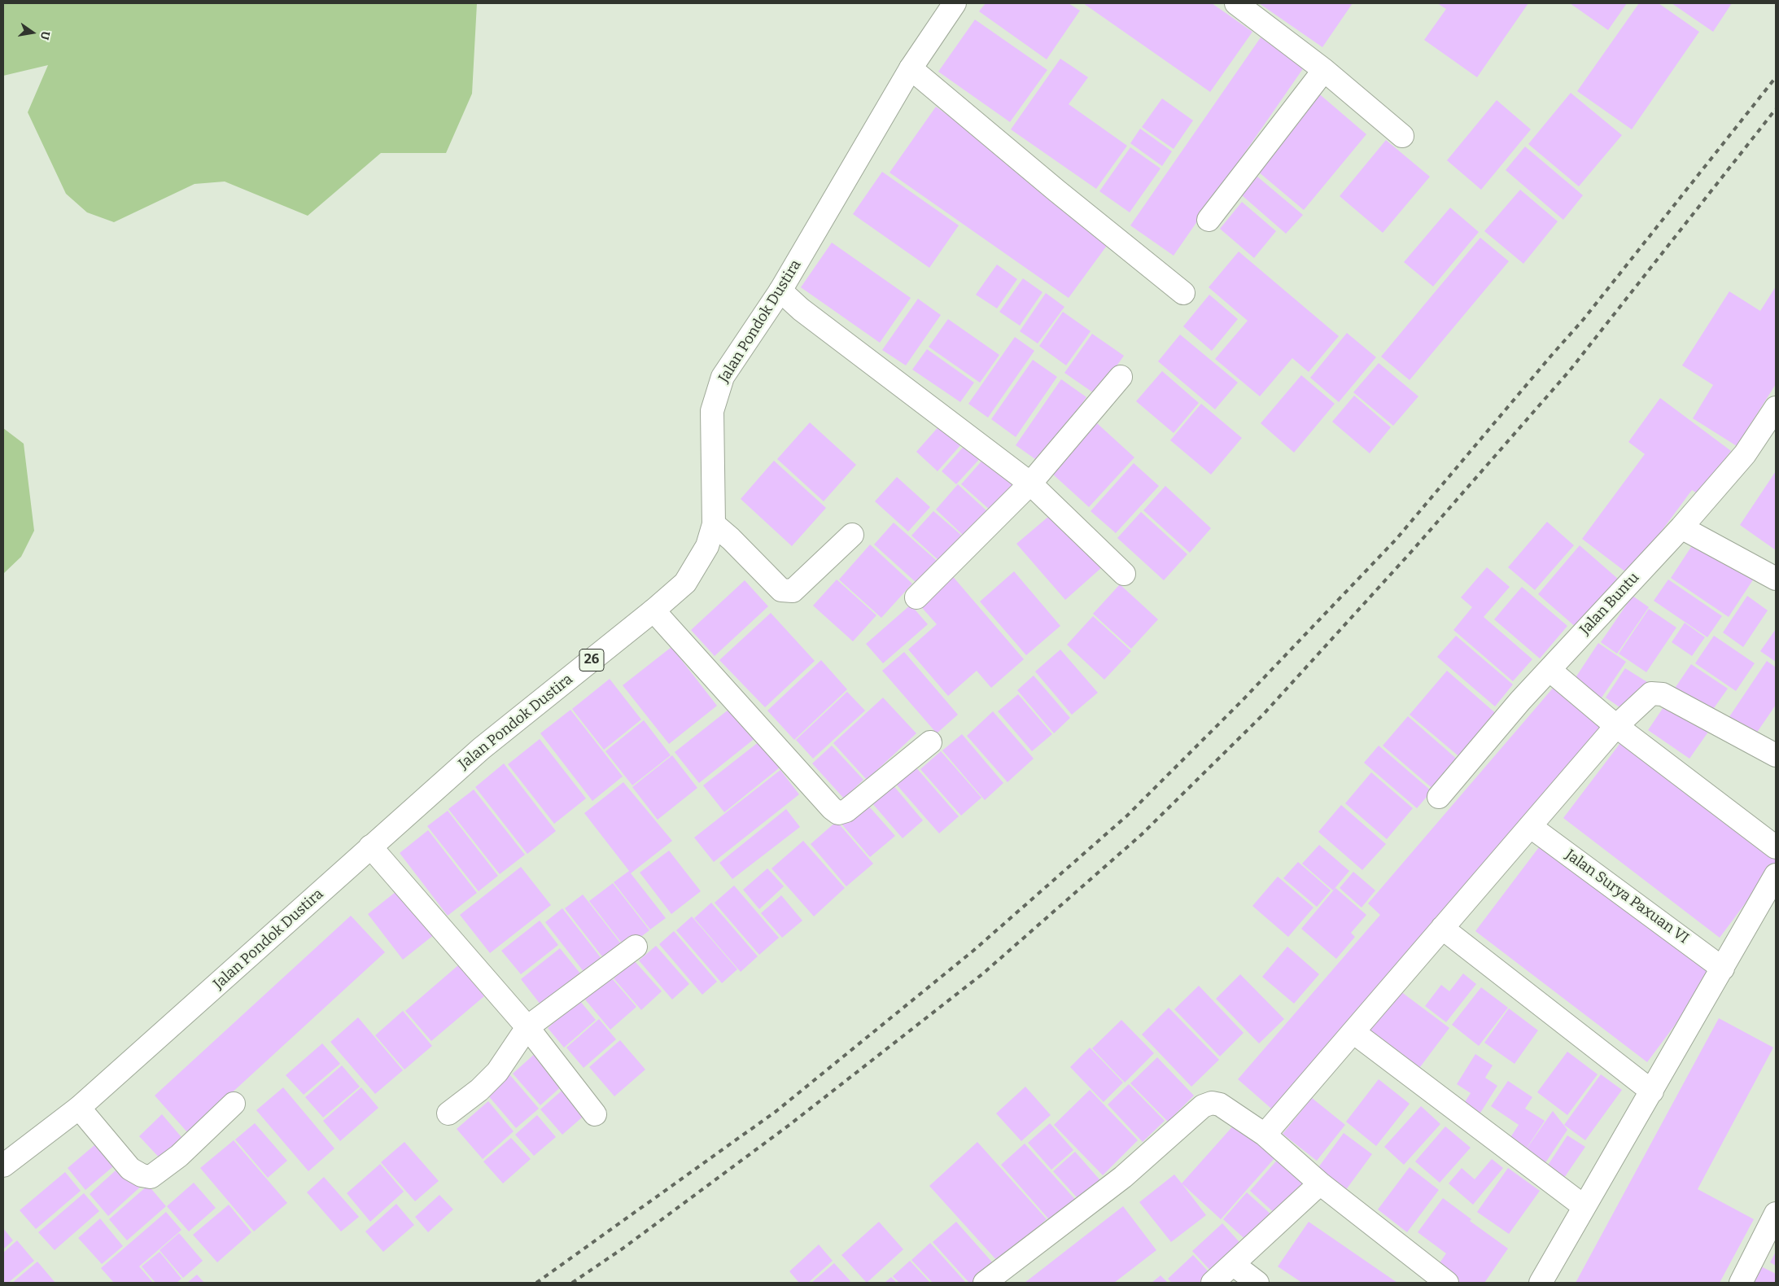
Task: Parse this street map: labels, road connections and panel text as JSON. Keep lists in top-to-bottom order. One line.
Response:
{"streets":{"street":["Jalan Pondok Dustira","Jalan Buntu","26","Jalan Surya Paxuan VI"]},"north":"right"}
